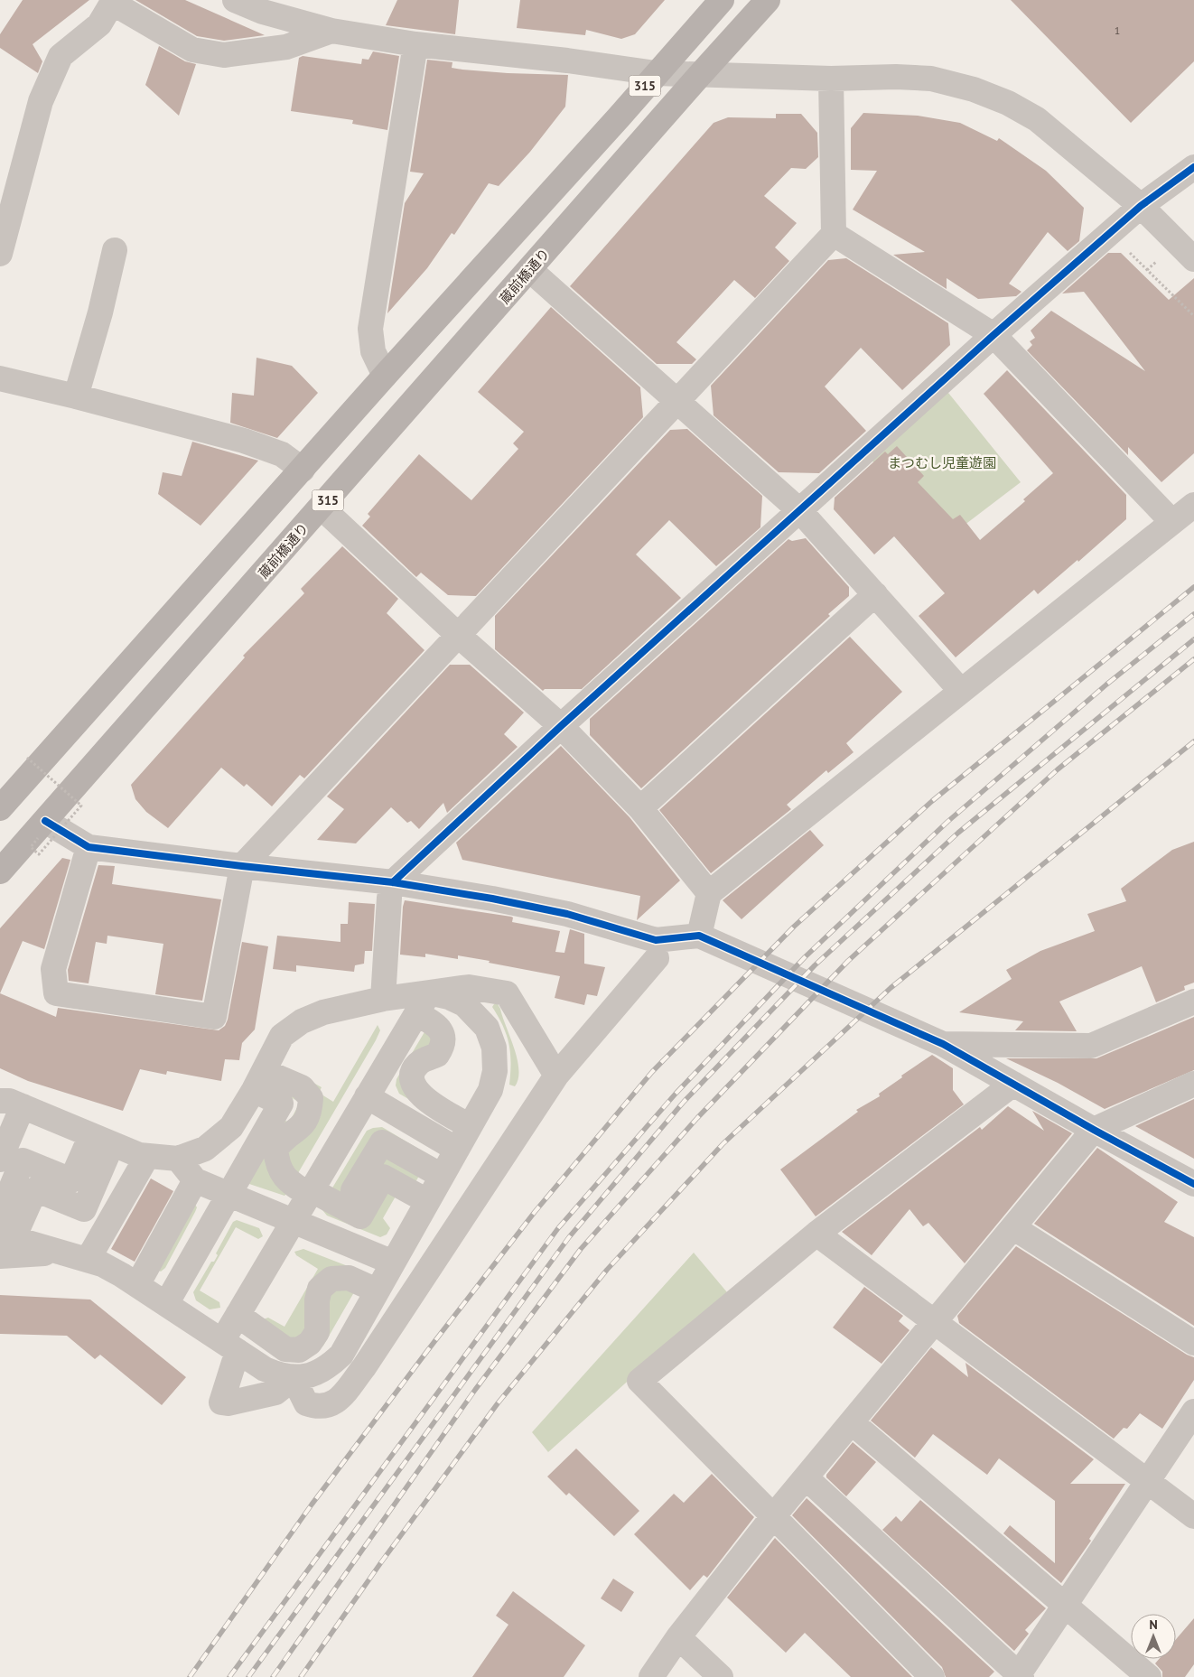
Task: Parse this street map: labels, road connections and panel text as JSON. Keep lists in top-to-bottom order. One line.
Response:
{"streets":{"main road":["315","蔵前橋通り"]},"crossings":[["315","蔵前橋通り"]],"parks":["まつむし児童遊園"],"house_numbers":["1"],"north":"top"}
